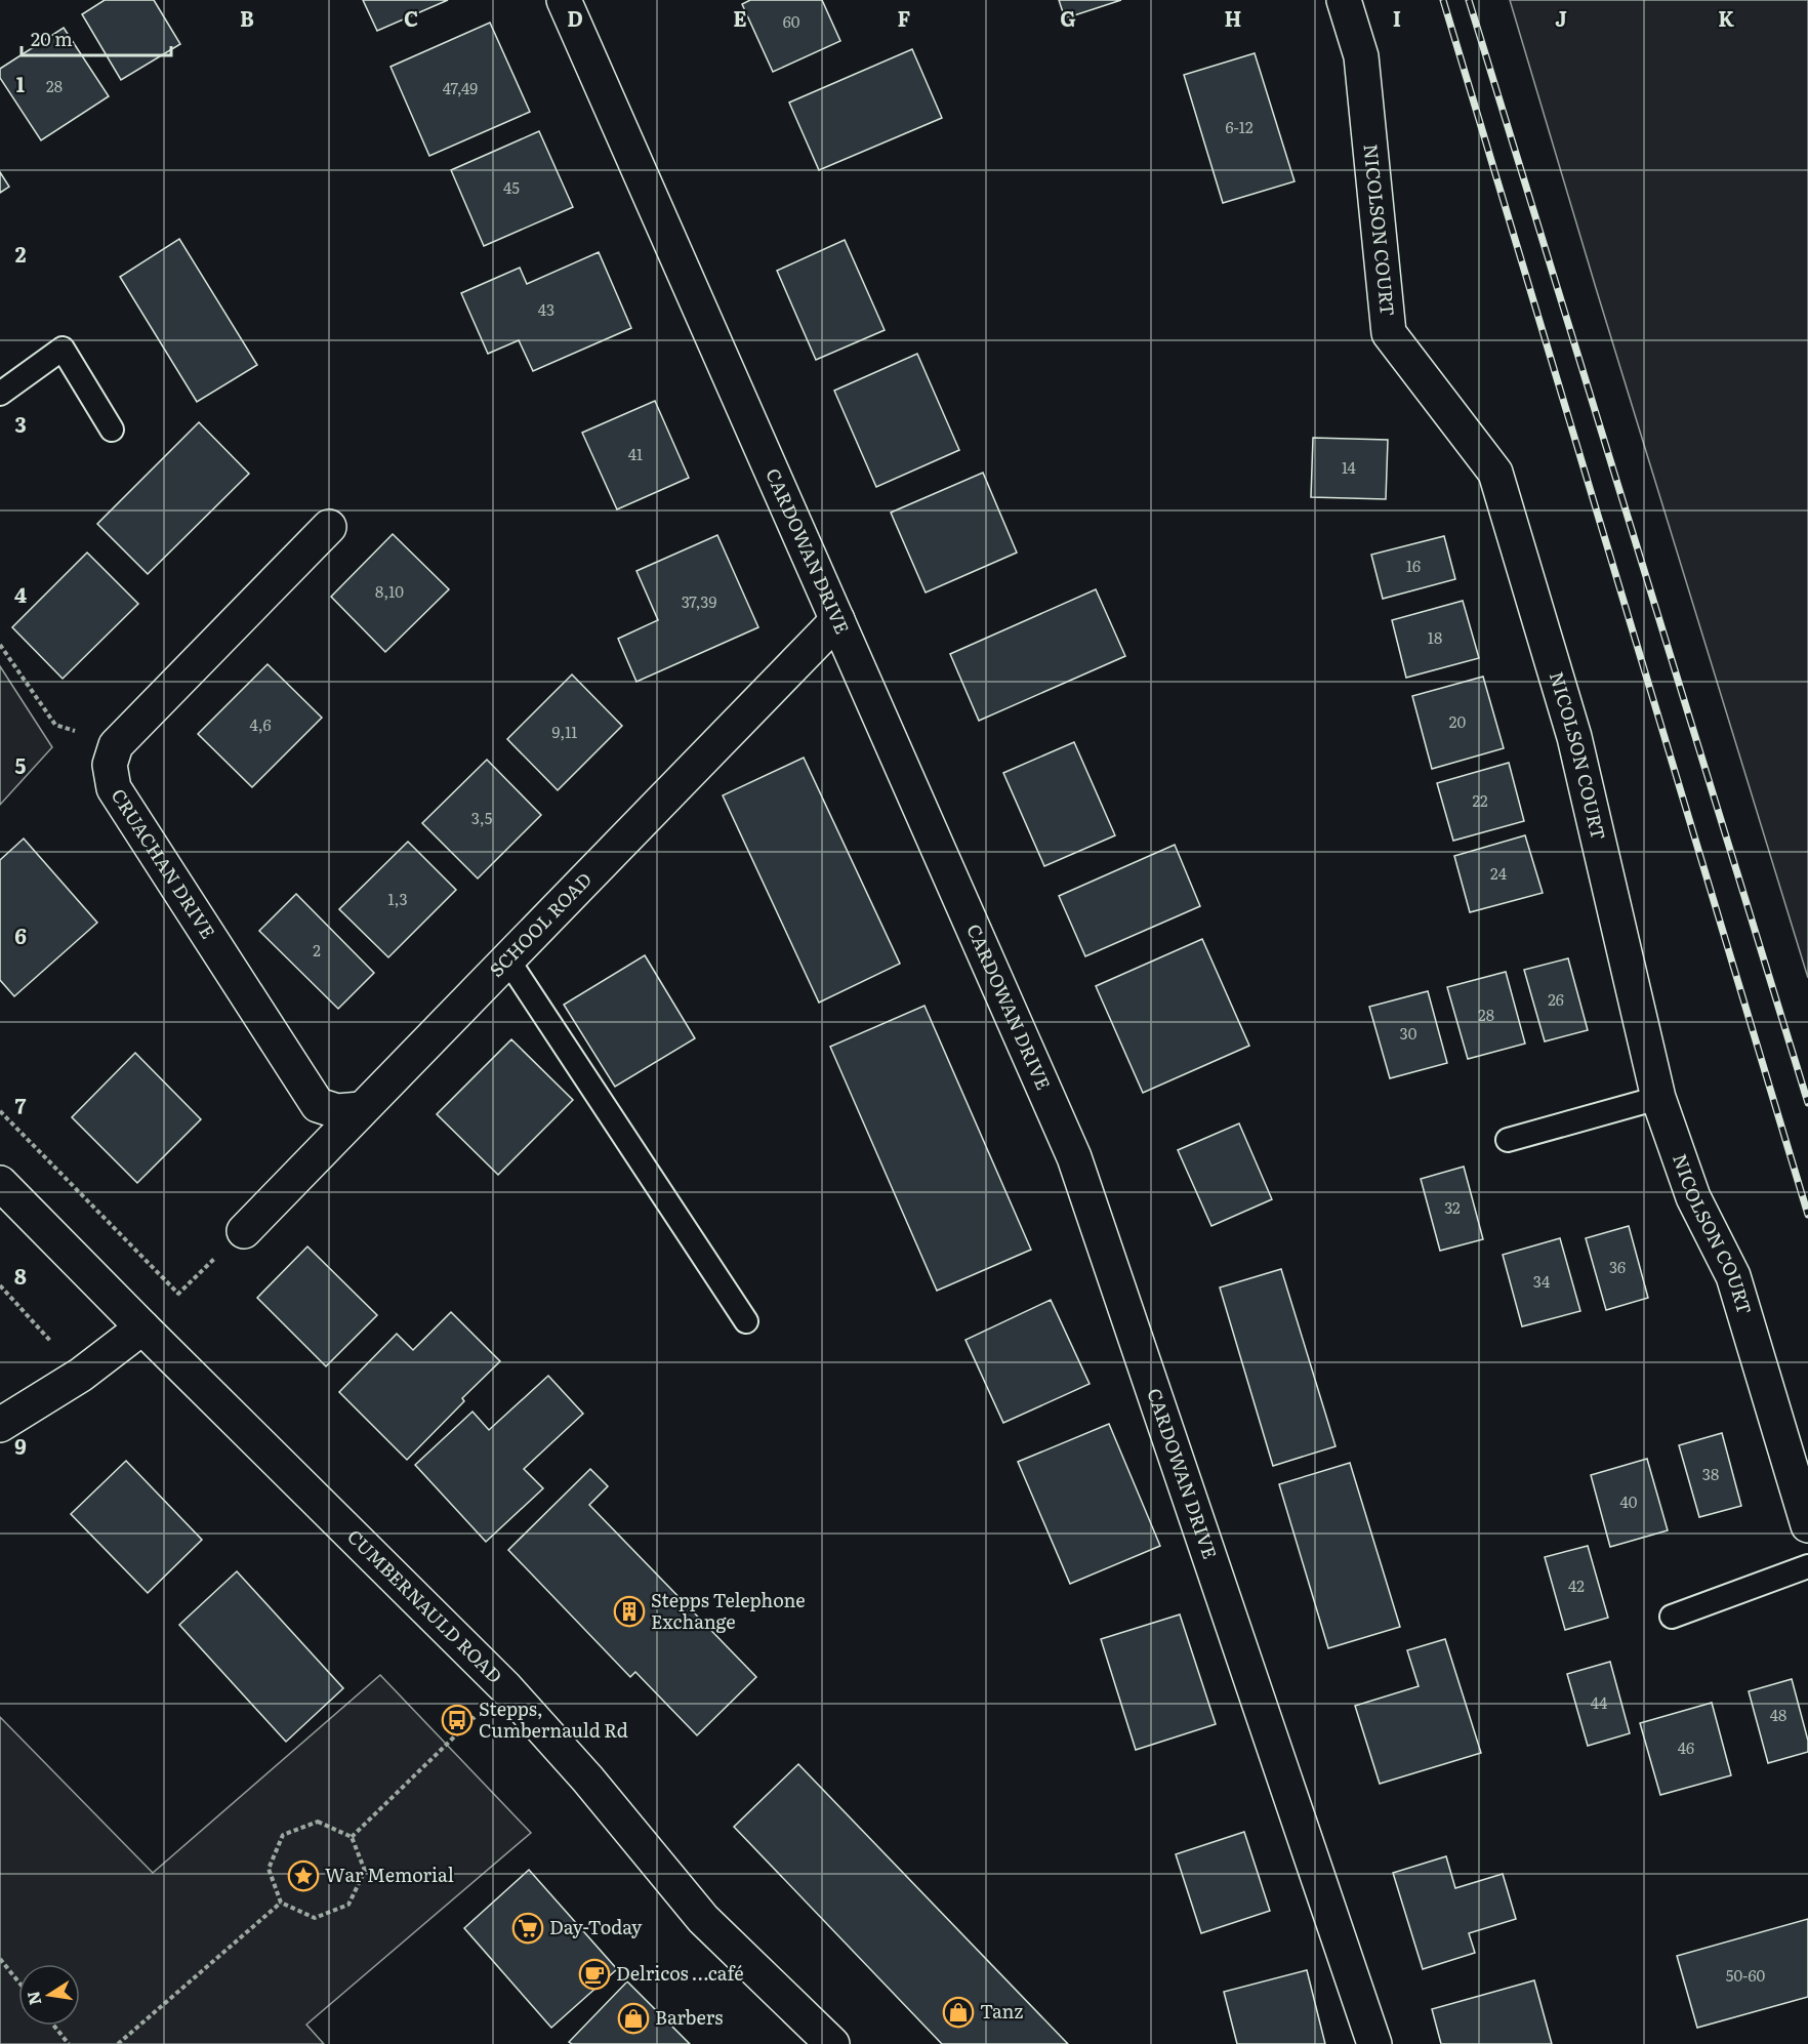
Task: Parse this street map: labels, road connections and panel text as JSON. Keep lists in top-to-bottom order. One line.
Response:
{"streets":{"street":["NICOLSON COURT","CARDOWAN DRIVE","CRUACHAN DRIVE","SCHOOL ROAD","CUMBERNAULD ROAD"]},"crossings":[["CARDOWAN DRIVE","SCHOOL ROAD"],["CRUACHAN DRIVE","SCHOOL ROAD"]],"places":{"building":["Stepps Telephone Exchange"],"bus stop":["Stepps, Cumbernauld Rd"],"place":["War Memorial"],"supermarket":["Day-Today"],"cafe":["Delricos …café"],"shop":["Tanz","Barbers"]},"house_numbers":["60","28","47,49","6-12","45","43","41","14","16","8,10","37,39","18","20","4,6","9,11","22","3,5","24","1,3","2","26","28","30","32","36","34","38","40","42","44","48","46","50-60"],"scale_bar":"20 m","north":"left","grid":{"columns":["B","C","D","E","F","G","H","I","J","K"],"rows":["1","2","3","4","5","6","7","8","9"]}}
